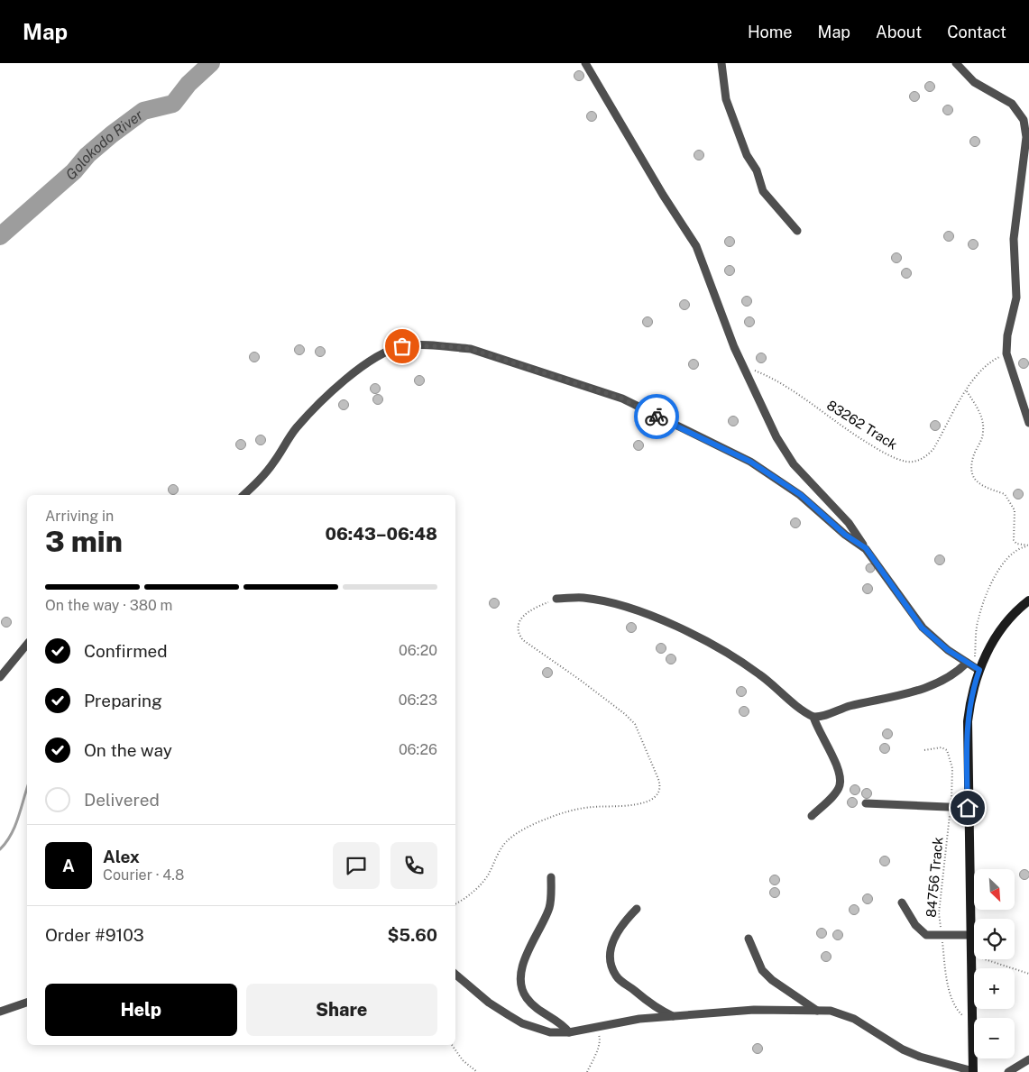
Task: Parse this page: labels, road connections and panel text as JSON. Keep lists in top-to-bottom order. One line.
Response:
{"streets":{"path":["83262 Track","84756 Track"]},"water":["Golokodo River"],"north":"bottom right","page":{"header":"Map","nav":["Home","Map","About","Contact"],"heading":["3 min","Arriving in","06:43–06:48"],"panel":["Alex","Courier · 4.8","Order #9103","$5.60"],"bar":"On the way · 380 m","list":[["Confirmed","06:20"],["Preparing","06:23"],["On the way","06:26"],"Delivered"],"round":"A","map_buttons":["+","−"],"buttons":["Help","Share"]}}
